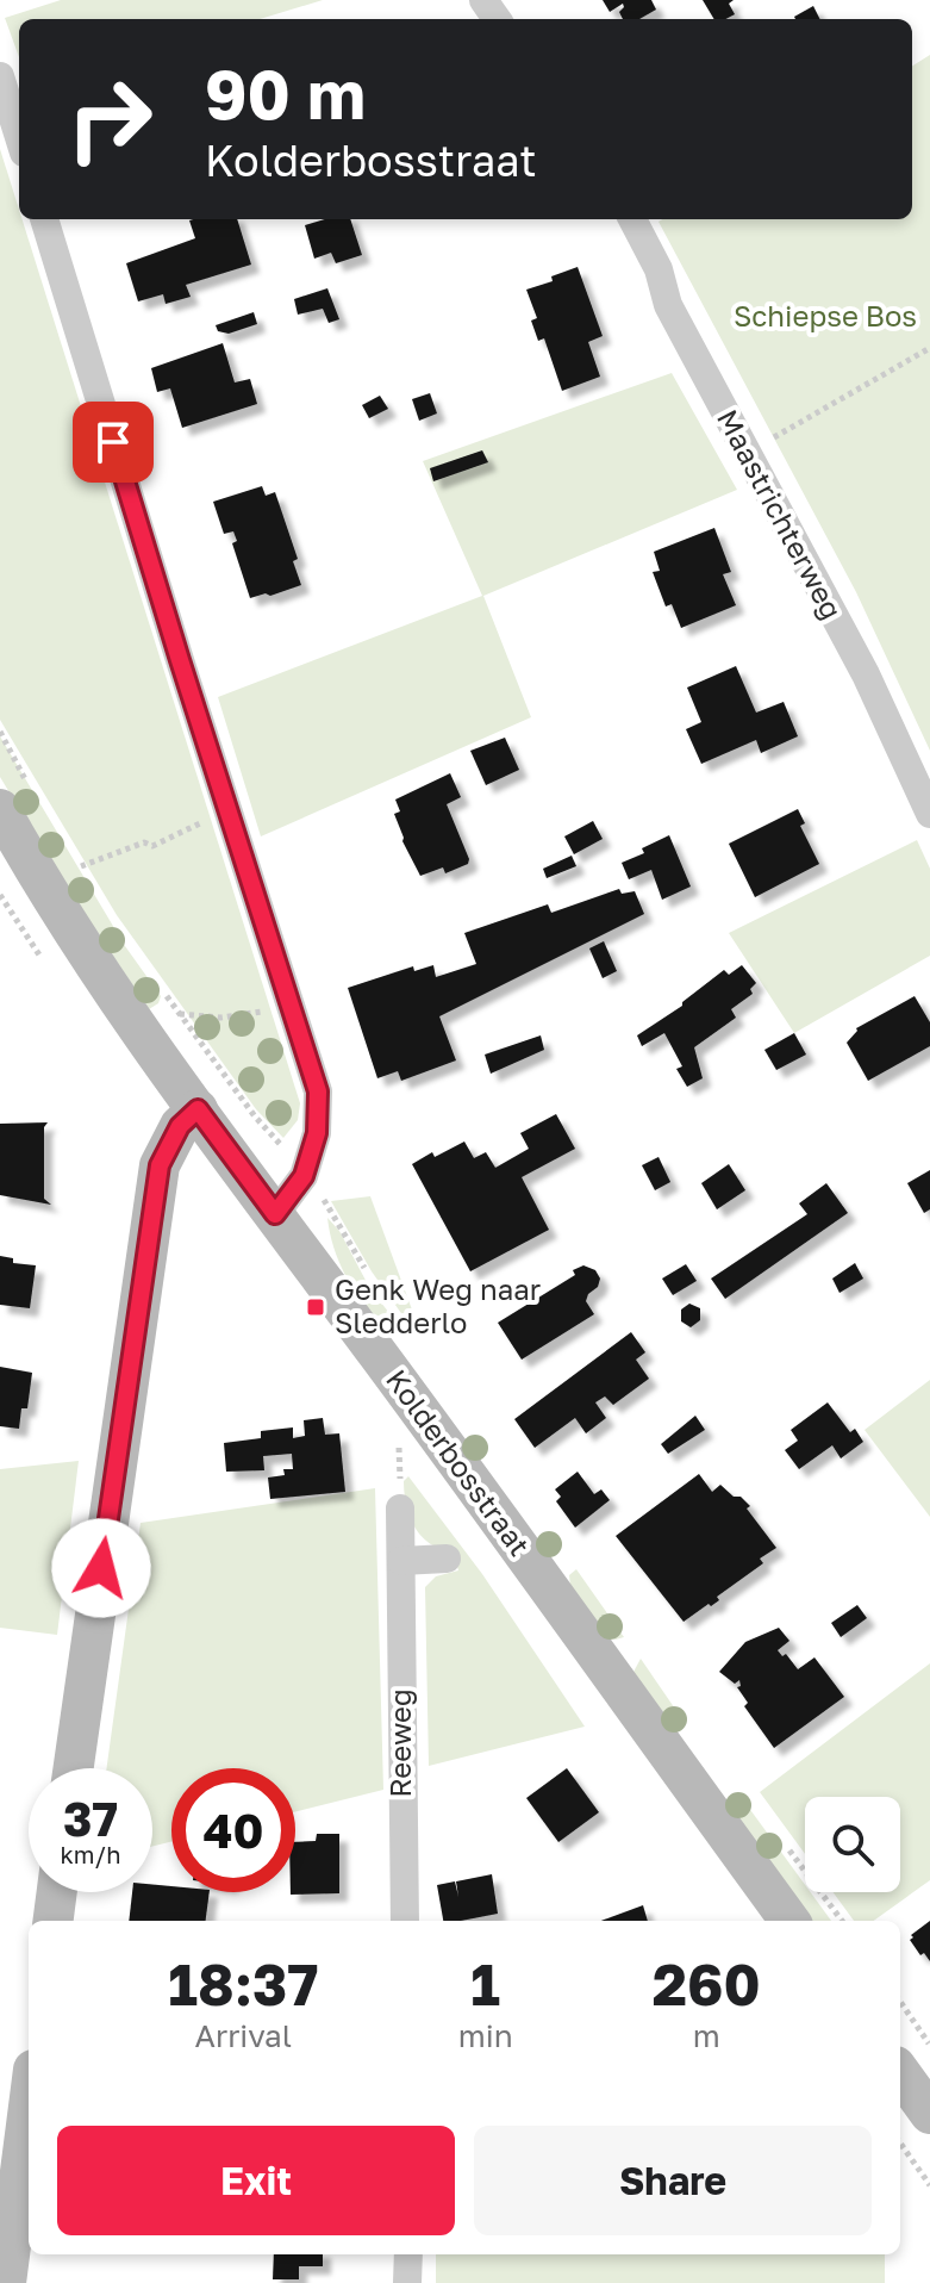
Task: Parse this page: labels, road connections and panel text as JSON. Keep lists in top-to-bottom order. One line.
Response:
{"streets":{"main road":["Kolderbosstraat"],"street":["Maastrichterweg","Reeweg"]},"parks":["Schiepse Bos"],"places":{"transit":["Genk Weg naar Sledderlo"]},"page":{"turn":["90 m","Kolderbosstraat"],"speed":"37 km/h","limit":"40","eta":["18:37","Arrival","1","min","260","m"],"buttons":["Exit","Share"]}}
